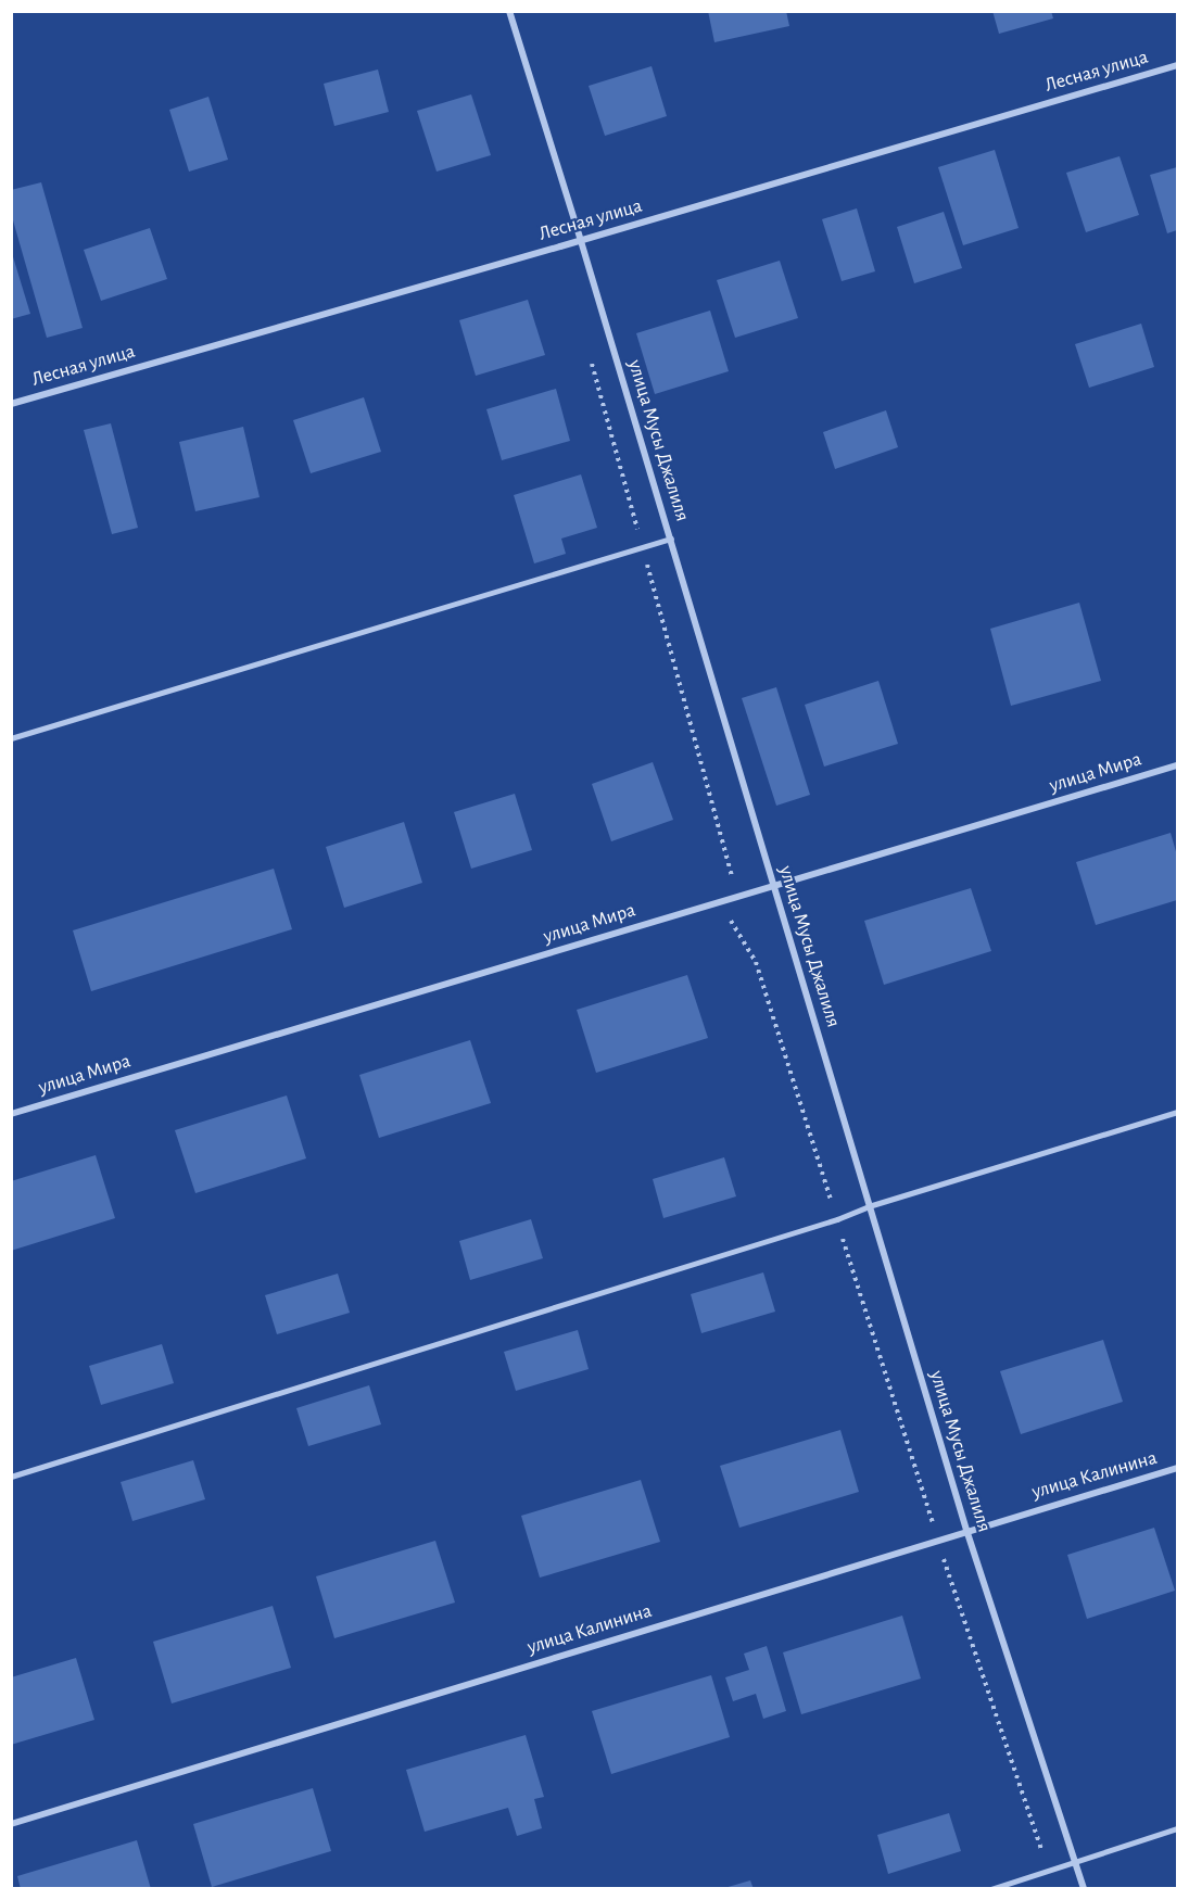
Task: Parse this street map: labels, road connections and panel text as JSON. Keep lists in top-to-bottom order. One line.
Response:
{"streets":{"street":["Лесная улица","улица Мусы Джалиля","улица Мира","улица Калинина"]},"crossings":[["Лесная улица","улица Мусы Джалиля"],["улица Мусы Джалиля","улица Мира"],["улица Мусы Джалиля","улица Калинина"]]}
